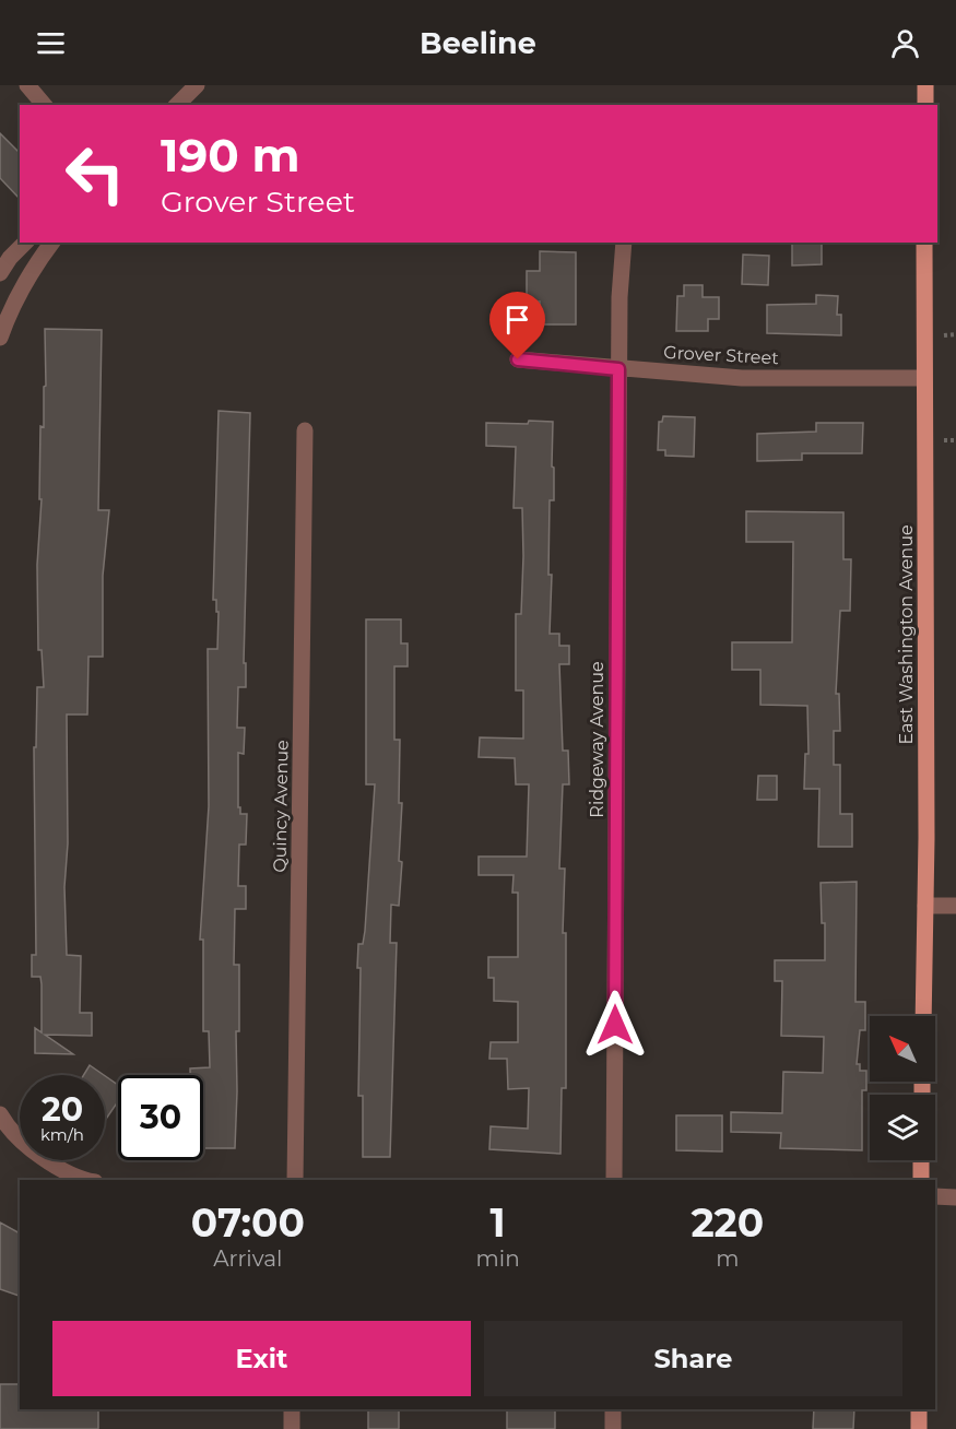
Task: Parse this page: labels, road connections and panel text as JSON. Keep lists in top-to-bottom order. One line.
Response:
{"streets":{"main road":["East Washington Avenue"],"street":["Grover Street","Ridgeway Avenue","Quincy Avenue"]},"crossings":[["Grover Street","East Washington Avenue"],["Grover Street","Ridgeway Avenue"]],"north":"top left","page":{"header":"Beeline","turn":["190 m","Grover Street"],"speed":"20 km/h","limit":"30","eta":["07:00","Arrival","1","min","220","m"],"buttons":["Exit","Share"]}}
